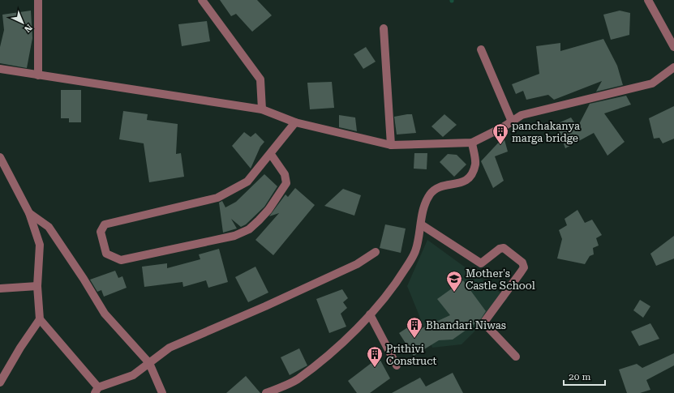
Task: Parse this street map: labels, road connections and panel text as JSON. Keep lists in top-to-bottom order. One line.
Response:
{"places":{"building":["panchakanya marga bridge","Bhandari Niwas","Prithivi Construct"],"school or university":["Mother's Castle School"]},"scale_bar":"20 m","north":"bottom right"}
